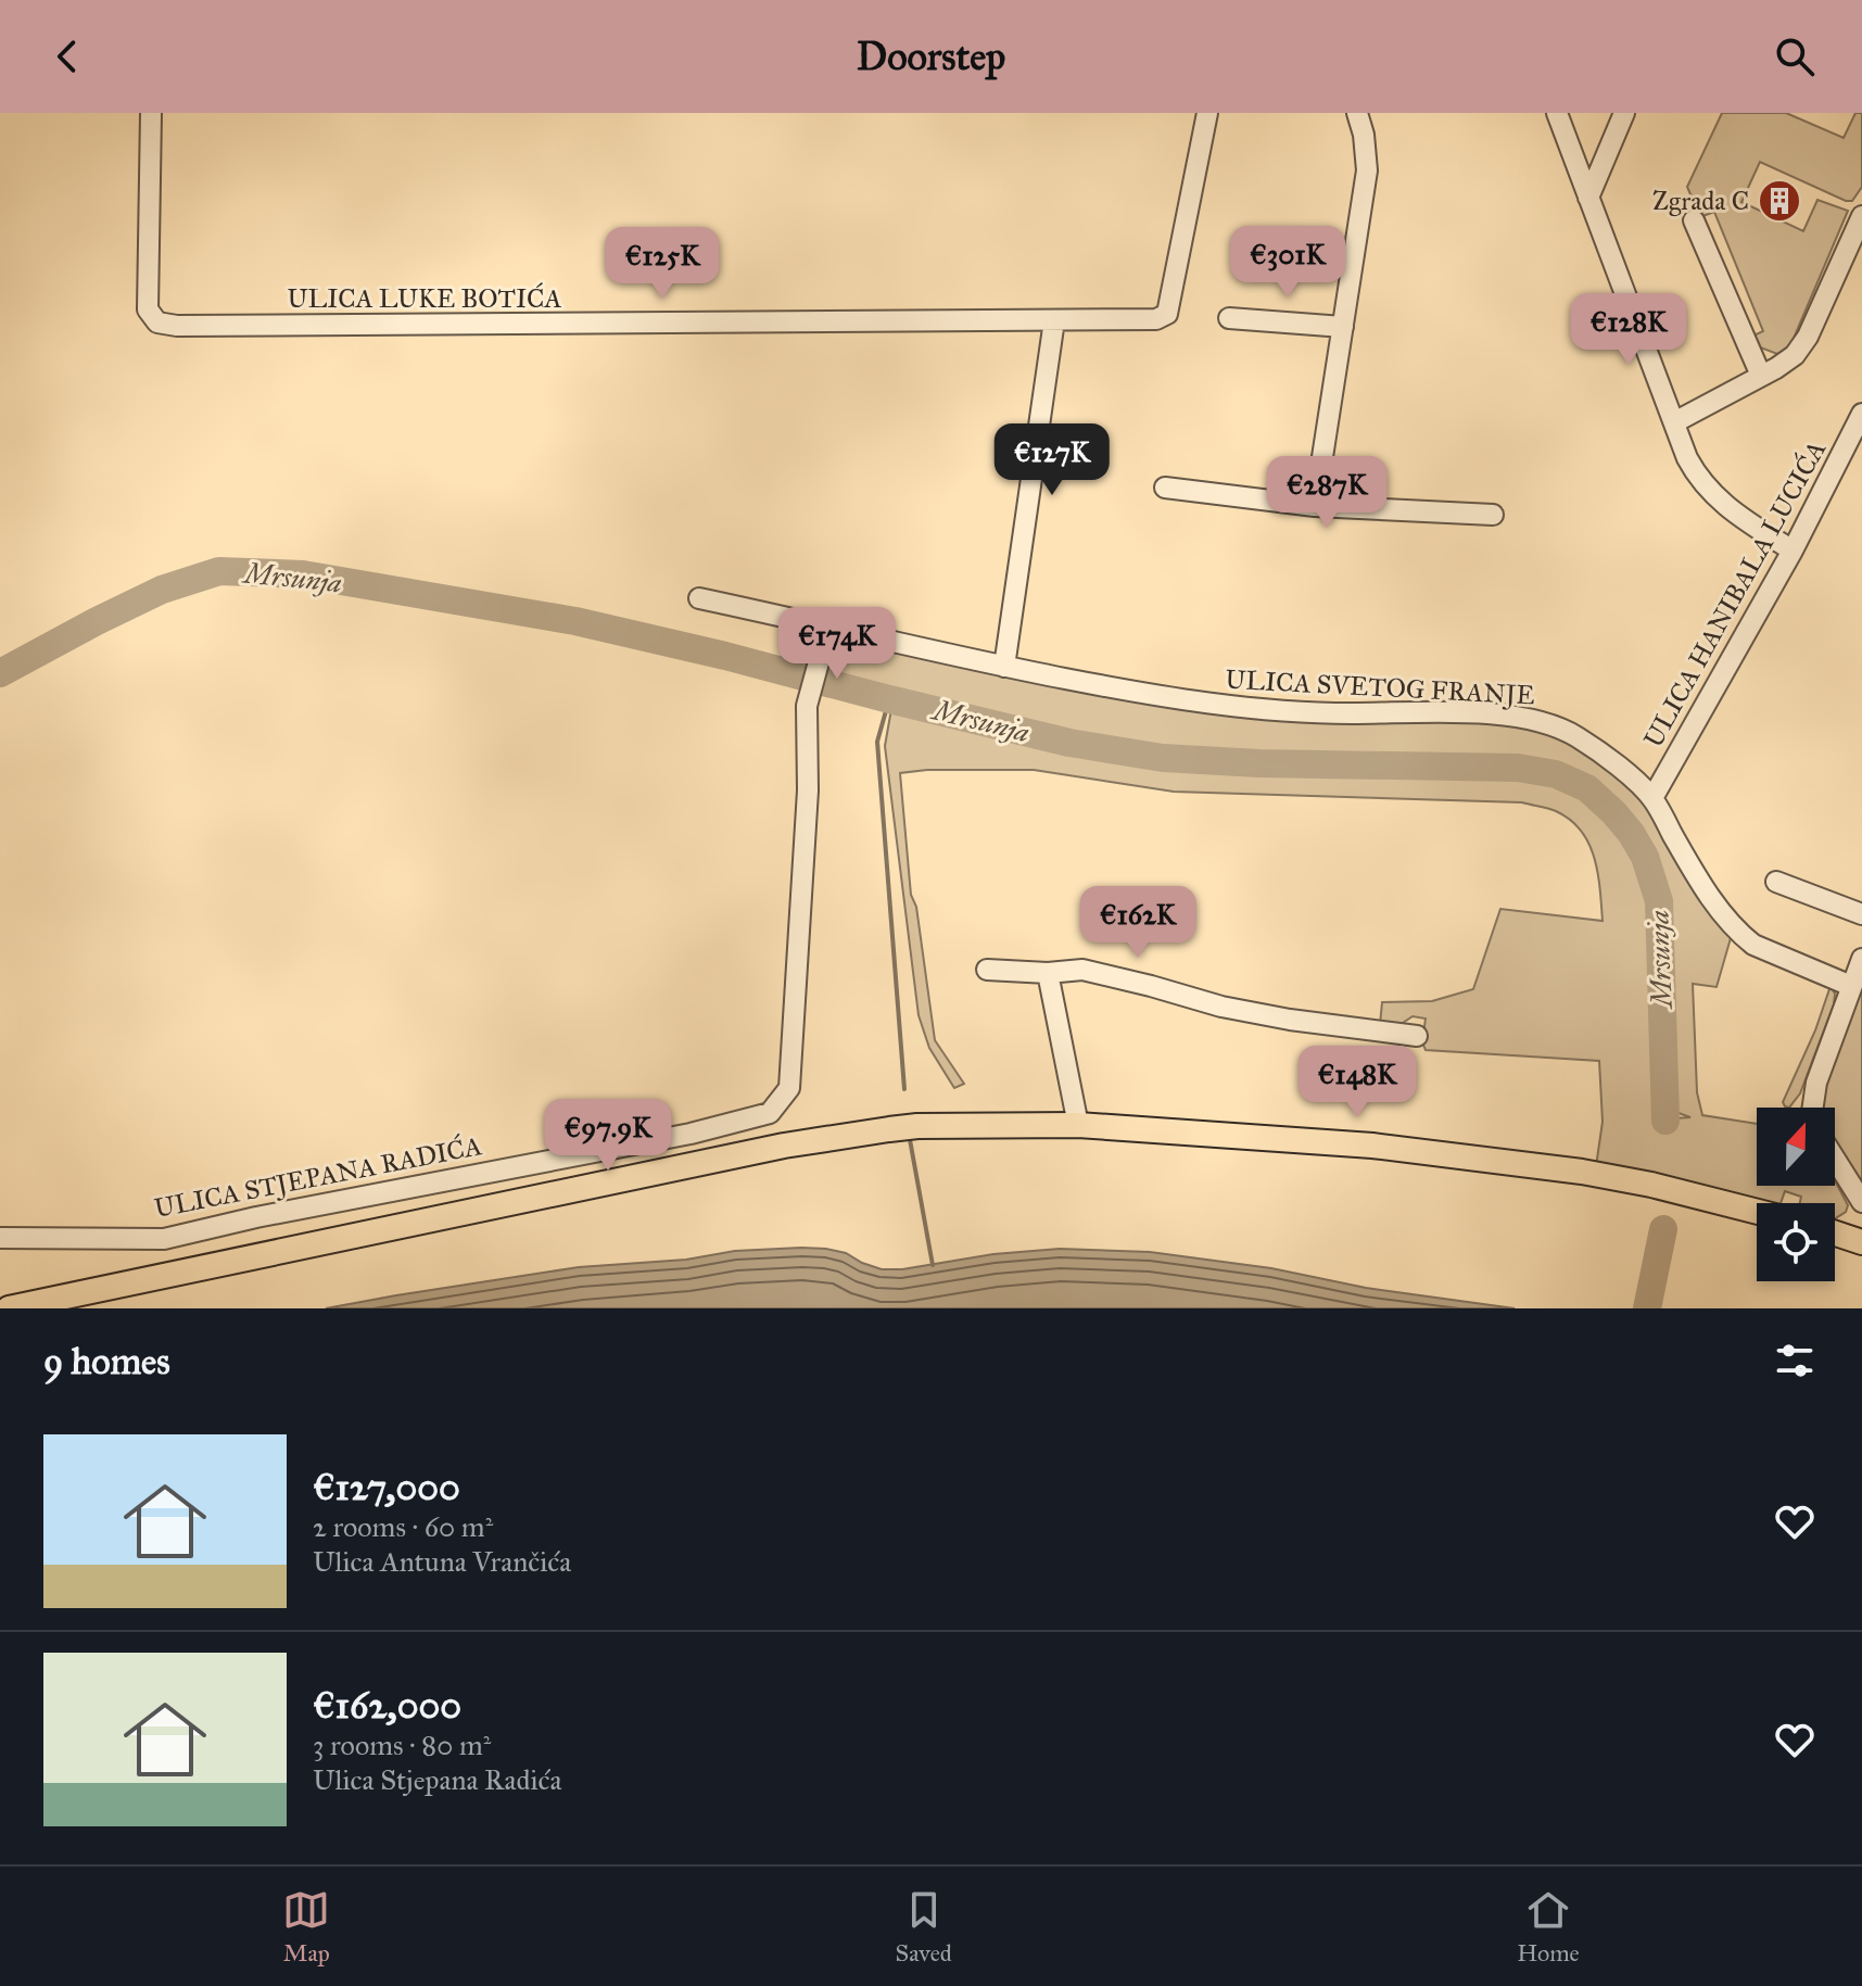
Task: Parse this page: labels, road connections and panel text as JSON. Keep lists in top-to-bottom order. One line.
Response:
{"streets":{"street":["ULICA LUKE BOTIĆA","ULICA HANIBALA LUCIĆA","ULICA SVETOG FRANJE","ULICA STJEPANA RADIĆA"]},"crossings":[["ULICA HANIBALA LUCIĆA","ULICA SVETOG FRANJE"],["ULICA SVETOG FRANJE","ULICA STJEPANA RADIĆA"]],"water":["Mrsunja"],"places":{"building":["Zgrada C"]},"north":"top","page":{"header":"Doorstep","price":["€301K","€125K","€128K","€127K","€287K","€174K","€162K","€148K","€97.9K"],"heading":"9 homes","list":[{"name":"€127,000","note":"2 rooms · 60 m² · Ulica Antuna Vrančića"},{"name":"€162,000","note":"3 rooms · 80 m² · Ulica Stjepana Radića"}],"tabs":["Map","Saved","Home"]}}
